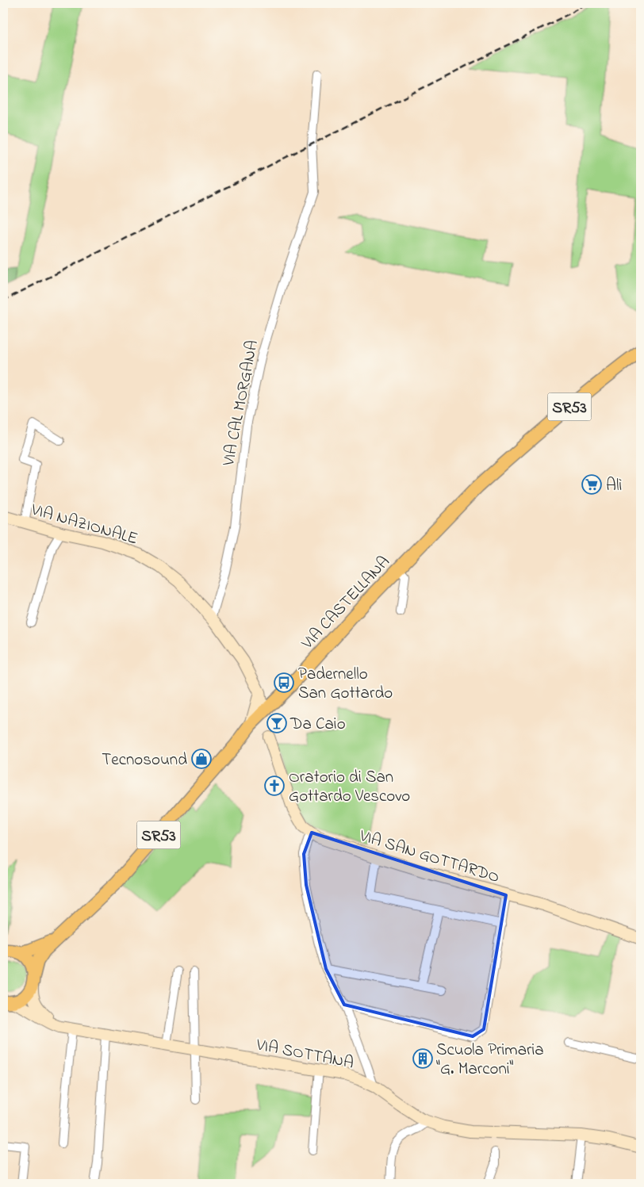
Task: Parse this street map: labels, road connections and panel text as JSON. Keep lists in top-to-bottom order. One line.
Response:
{"streets":{"main road":["SR53","VIA CASTELLANA"],"street":["VIA CAL MORGANA","VIA NAZIONALE","VIA SAN GOTTARDO","VIA SOTTANA"]},"crossings":[["VIA CAL MORGANA","VIA NAZIONALE"],["SR53","VIA CASTELLANA"],["SR53","VIA SOTTANA"],["VIA NAZIONALE","VIA CASTELLANA"],["VIA CASTELLANA","VIA SOTTANA"]],"places":{"supermarket":["Alì"],"bus stop":["Padernello San Gottardo"],"bar":["Da Caio"],"shop":["Tecnosound"],"church":["Oratorio di San Gottardo Vescovo"],"building":["Scuola Primaria \"G. Marconi\""]}}
